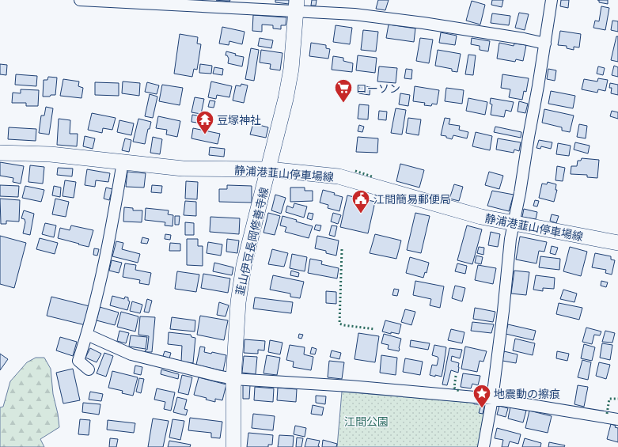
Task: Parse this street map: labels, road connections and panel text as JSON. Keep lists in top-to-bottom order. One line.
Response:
{"streets":{"main road":["静浦港韮山停車場線","韮山伊豆長岡修善寺線"]},"crossings":[["静浦港韮山停車場線","韮山伊豆長岡修善寺線"]],"parks":["江間公園"],"places":{"supermarket":["ローソン"],"temple":["豆塚神社"],"public building":["江間簡易郵便局"],"place":["地震動の擦痕"]}}
